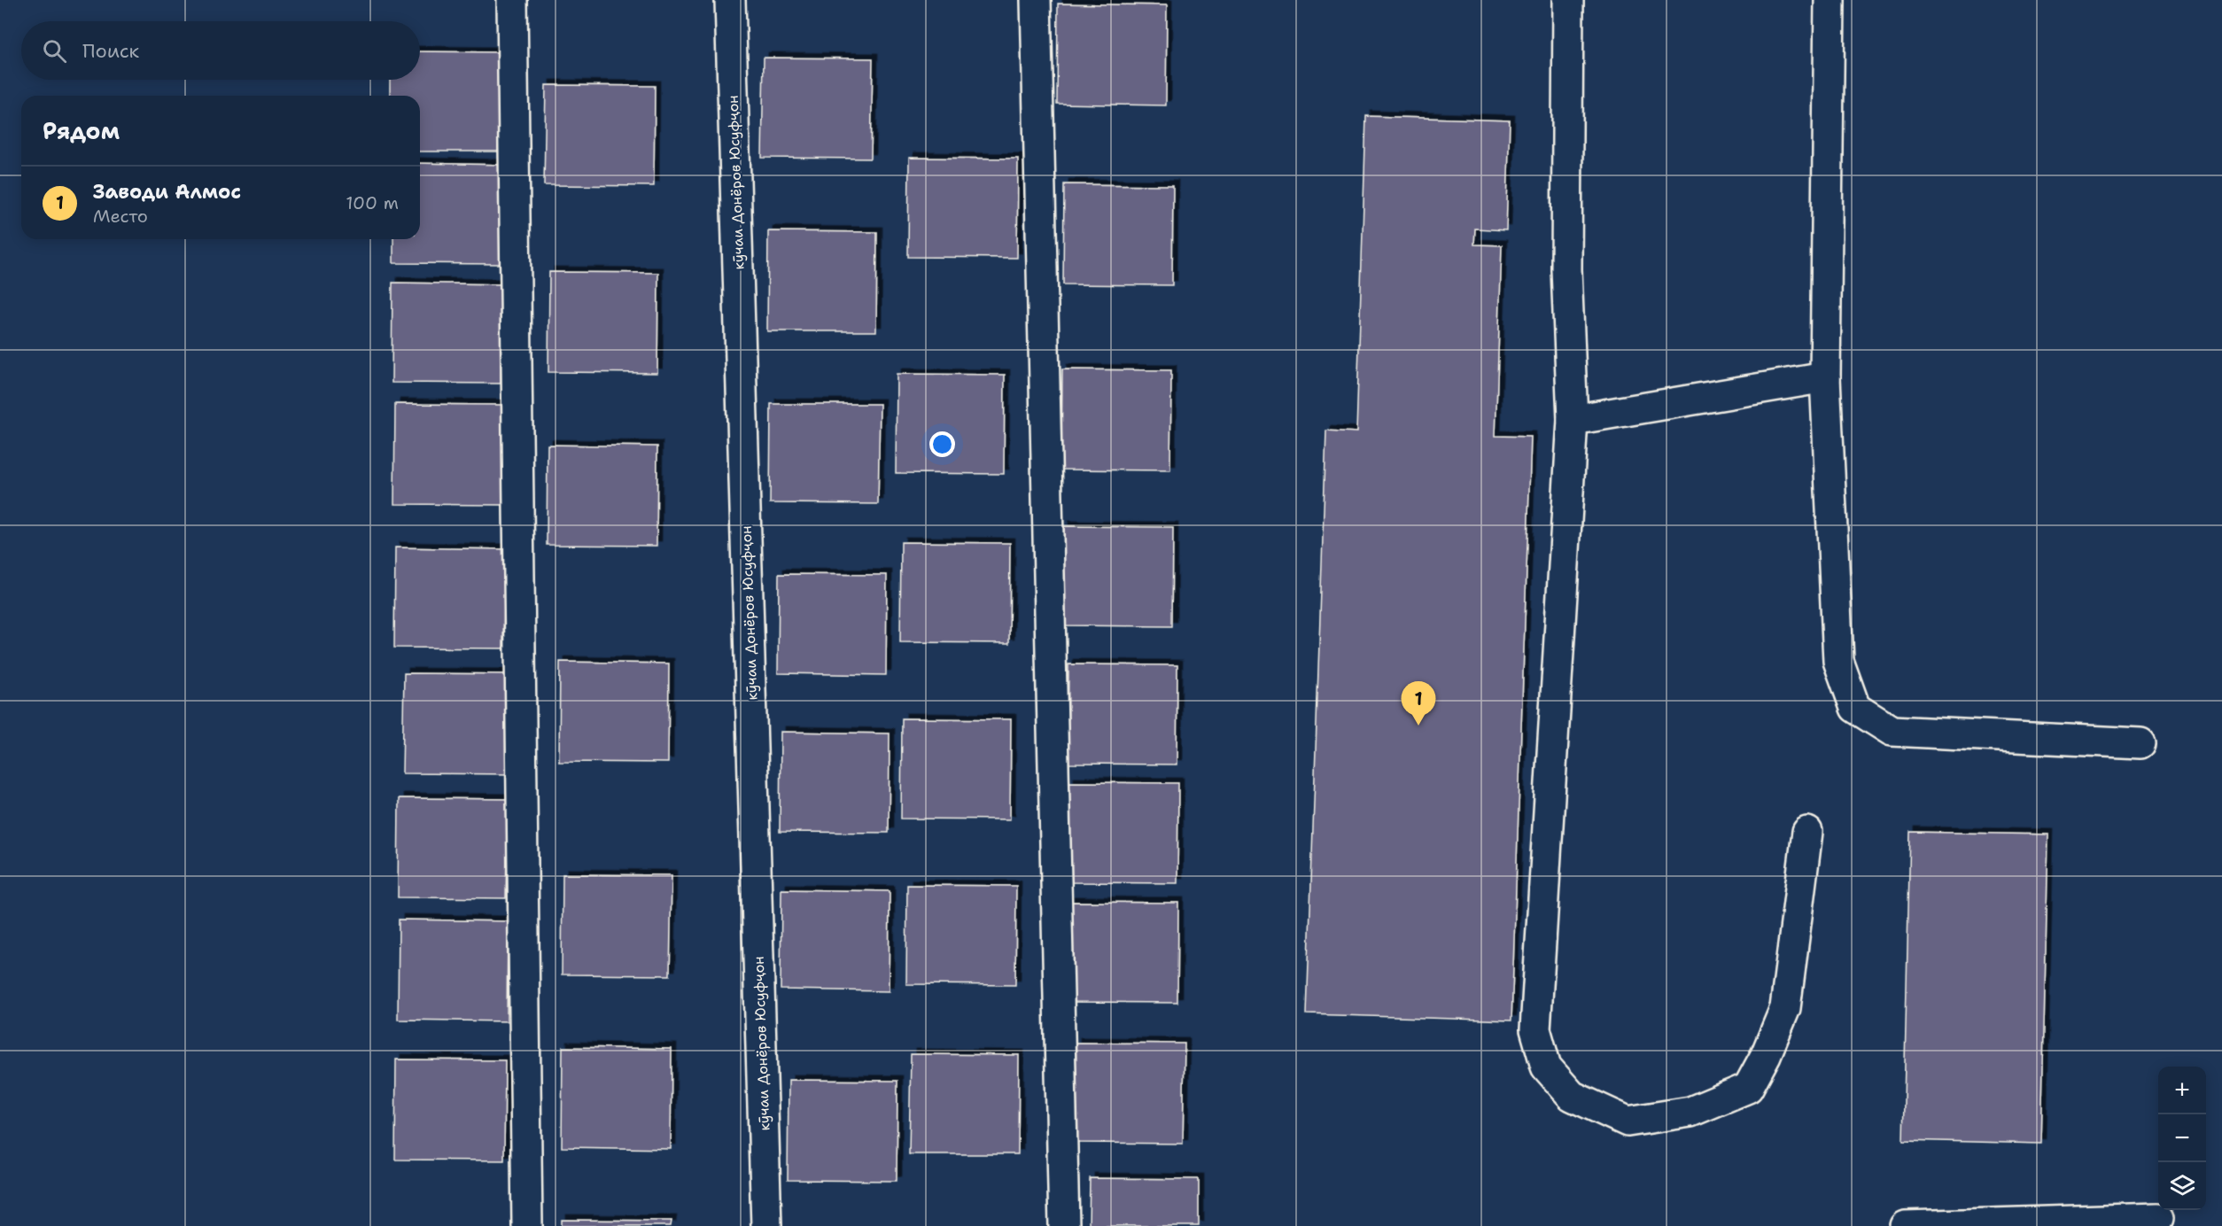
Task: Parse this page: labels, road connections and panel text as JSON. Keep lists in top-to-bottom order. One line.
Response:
{"streets":{"street":["кӯчаи Донёров Юсуфҷон"]},"page":{"search":"Поиск","heading":"Рядом","list":[{"mark":"1","name":"Заводи Алмос","note":"Место","value":"100 m"}],"pins":"1","map_buttons":["+","−"]}}
